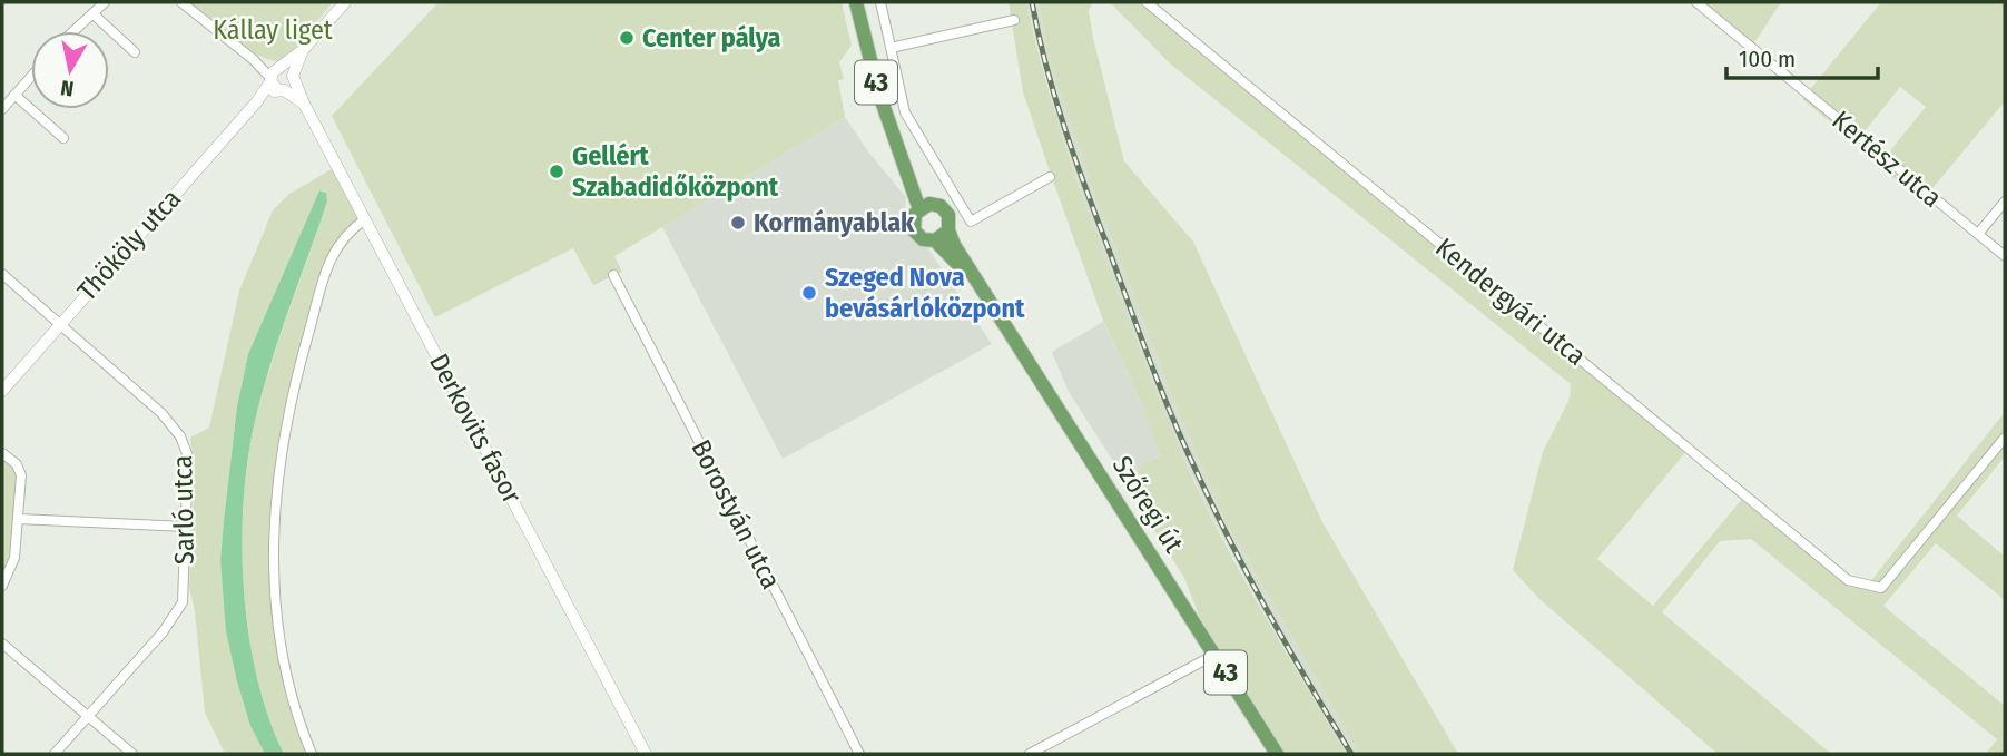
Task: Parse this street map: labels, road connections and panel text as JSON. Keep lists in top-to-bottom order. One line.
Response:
{"streets":{"main road":["43","Szőregi út"],"street":["Kertész utca","Thököly utca","Kendergyári utca","Derkovits fasor","Sarló utca","Borostyán utca"]},"crossings":[["Thököly utca","Sarló utca"]],"parks":["Kállay liget"],"places":["Center pálya","Gellért Szabadidőközpont","Kormányablak","Szeged Nova bevásárlóközpont"],"scale_bar":"100 m","north":"bottom"}
